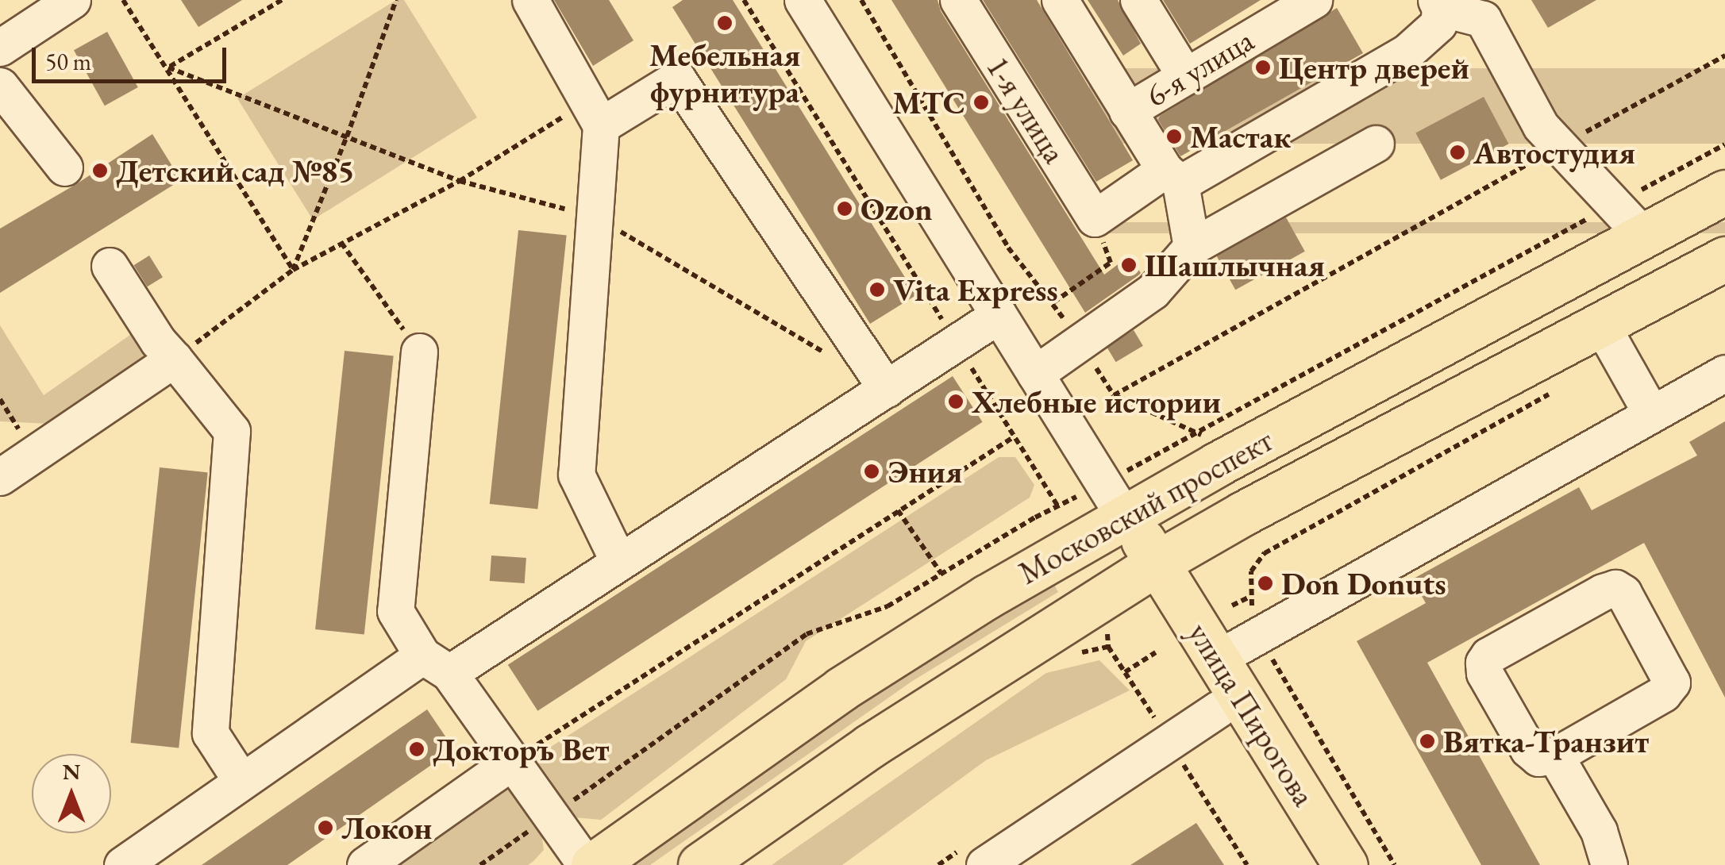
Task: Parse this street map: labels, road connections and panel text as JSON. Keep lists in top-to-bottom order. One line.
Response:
{"streets":{"main road":["Московский проспект","улица Пирогова"],"street":["6-я улица","1-я улица"]},"crossings":[["Московский проспект","улица Пирогова"]],"places":["Мебельная фурнитура","Центр дверей","МТС","Мастак","Автостудия","Детский сад №85","Ozon","Шашлычная","Vita Express","Хлебные истории","Эния","Don Donuts","Вятка-Транзит","Докторъ Вет","Локон"],"scale_bar":"50 m","north":"top"}
